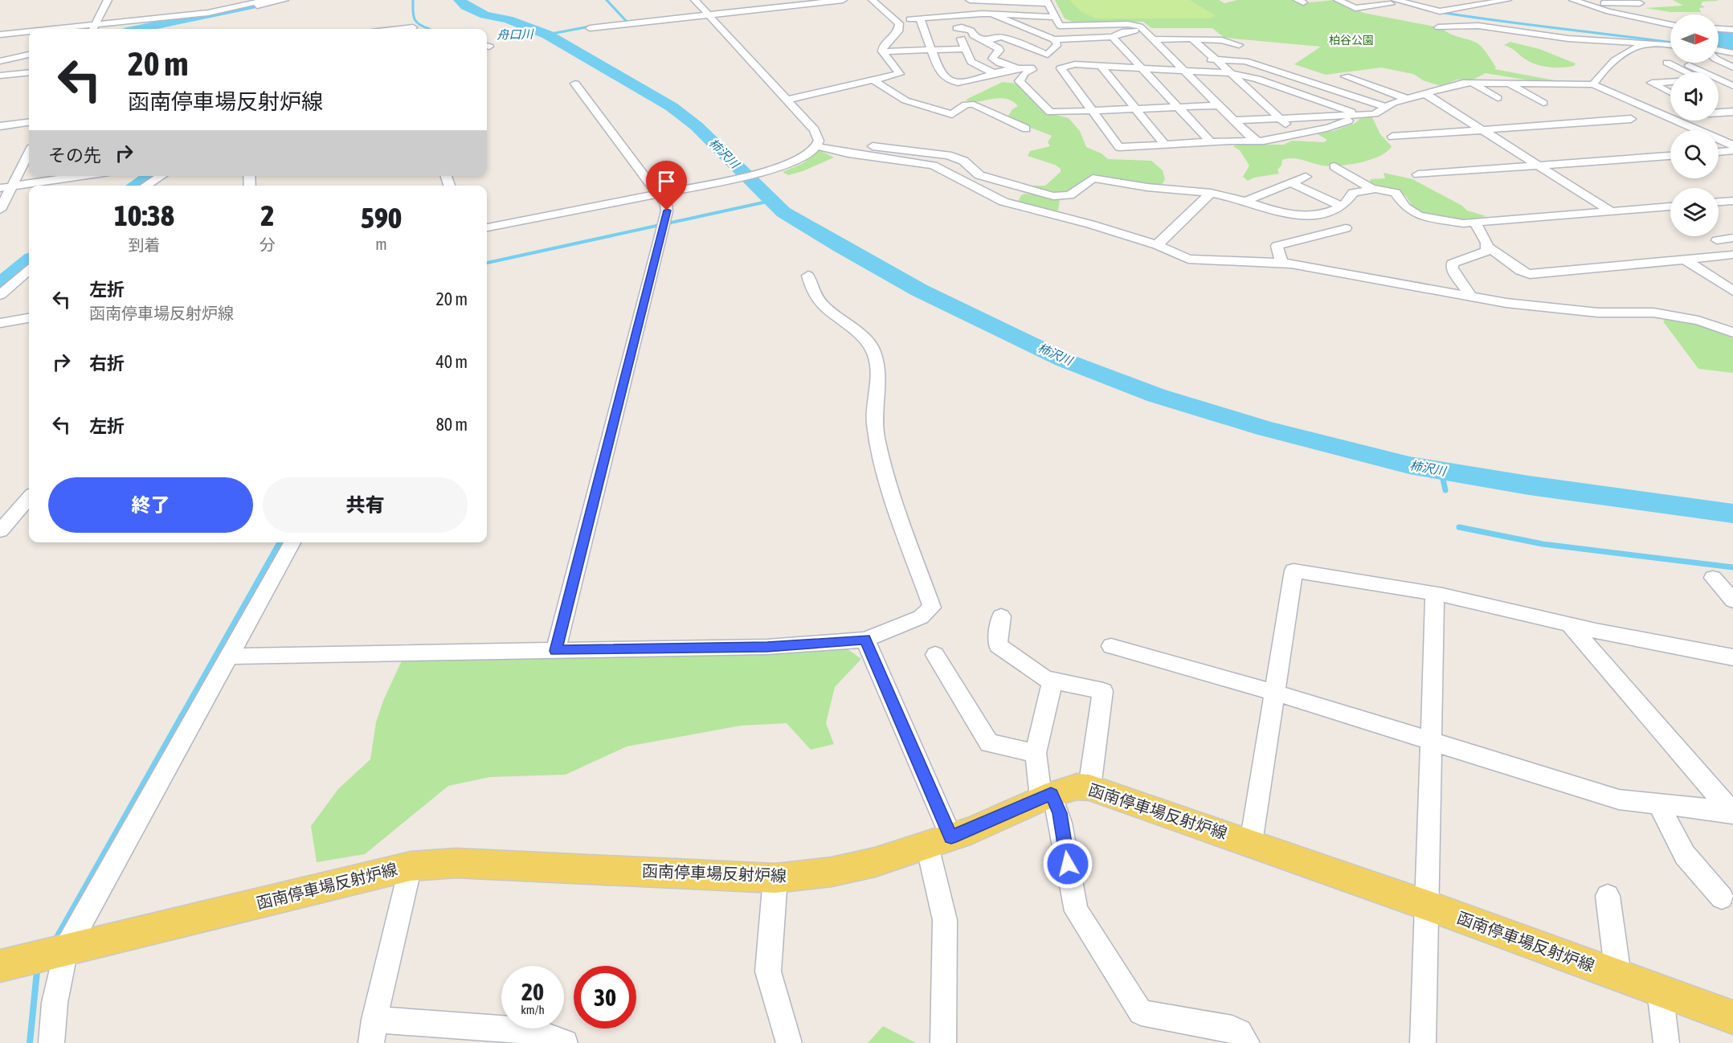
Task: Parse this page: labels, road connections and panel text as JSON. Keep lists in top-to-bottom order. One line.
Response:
{"streets":{"main road":["函南停車場反射炉線"]},"water":["舟口川","柿沢川"],"parks":["柏谷公園"],"north":"right","page":{"turn":["20 m","函南停車場反射炉線"],"then":"その先","eta":["10:38","到着","2","分","590","m"],"list":[{"name":"左折","note":"函南停車場反射炉線","value":"20 m"},{"name":"右折","value":"40 m"},{"name":"左折","value":"80 m"}],"buttons":["終了","共有"],"speed":"20 km/h","limit":"30"}}
